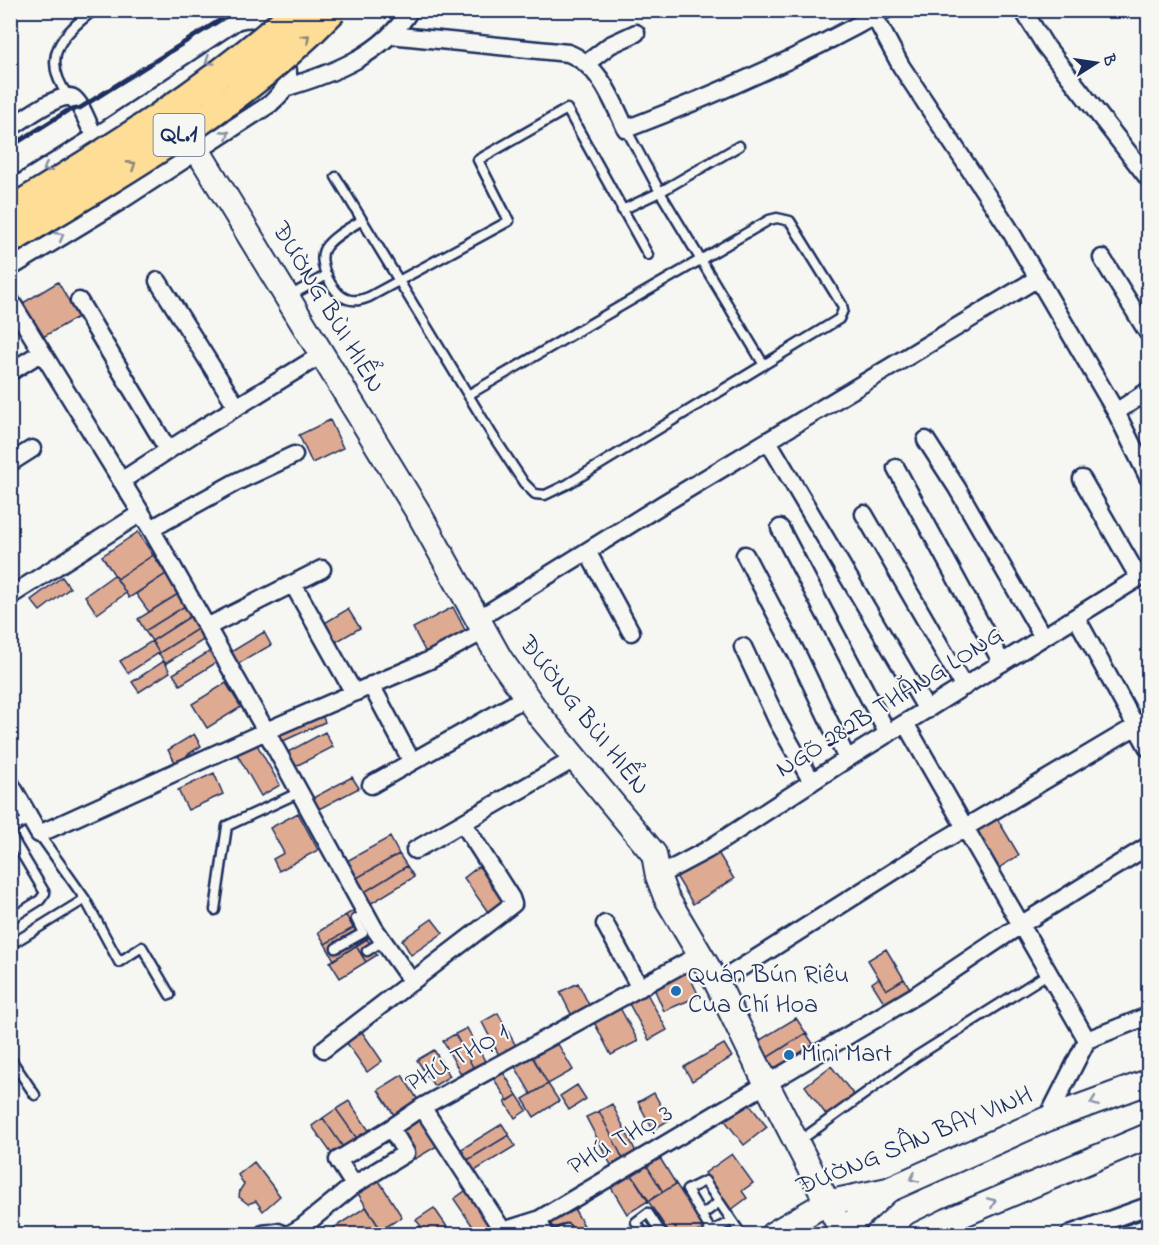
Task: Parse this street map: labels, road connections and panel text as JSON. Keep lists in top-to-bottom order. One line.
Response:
{"streets":{"main road":["QL.1"],"street":["ĐƯỜNG BÙI HIỂN","NGÕ 282B THĂNG LONG","PHÚ THỌ 1","PHÚ THỌ 3","ĐƯỜNG SÂN BAY VINH"]},"crossings":[["ĐƯỜNG BÙI HIỂN","NGÕ 282B THĂNG LONG"],["ĐƯỜNG BÙI HIỂN","PHÚ THỌ 1"],["ĐƯỜNG BÙI HIỂN","PHÚ THỌ 3"],["ĐƯỜNG BÙI HIỂN","ĐƯỜNG SÂN BAY VINH"]],"places":["Quán Bún Riêu Cua Chí Hoa","Mini Mart"],"north":"right"}
